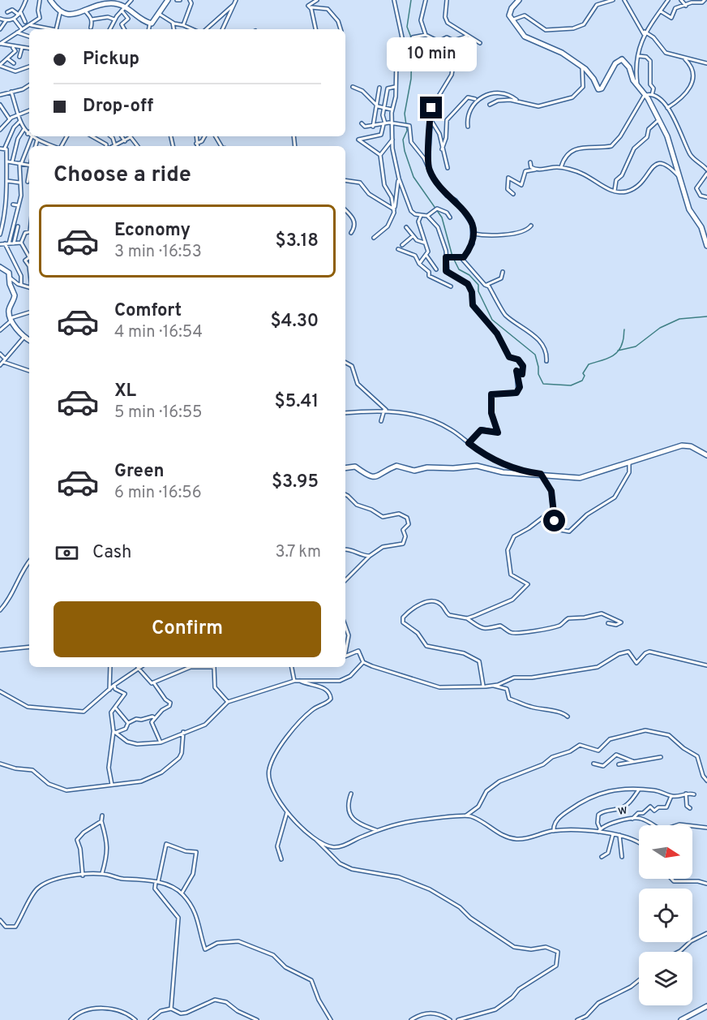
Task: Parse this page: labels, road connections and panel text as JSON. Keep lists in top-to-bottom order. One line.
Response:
{"streets":{"street":["w"]},"north":"right","page":{"banner":["Pickup","Drop-off"],"bubble":"10 min","heading":"Choose a ride","list":[{"name":"Economy","note":"3 min · 16:53","value":"$3.18"},{"name":"Comfort","note":"4 min · 16:54","value":"$4.30"},{"name":"XL","note":"5 min · 16:55","value":"$5.41"},{"name":"Green","note":"6 min · 16:56","value":"$3.95"}],"pay":["Cash","3.7 km"],"buttons":"Confirm"}}
